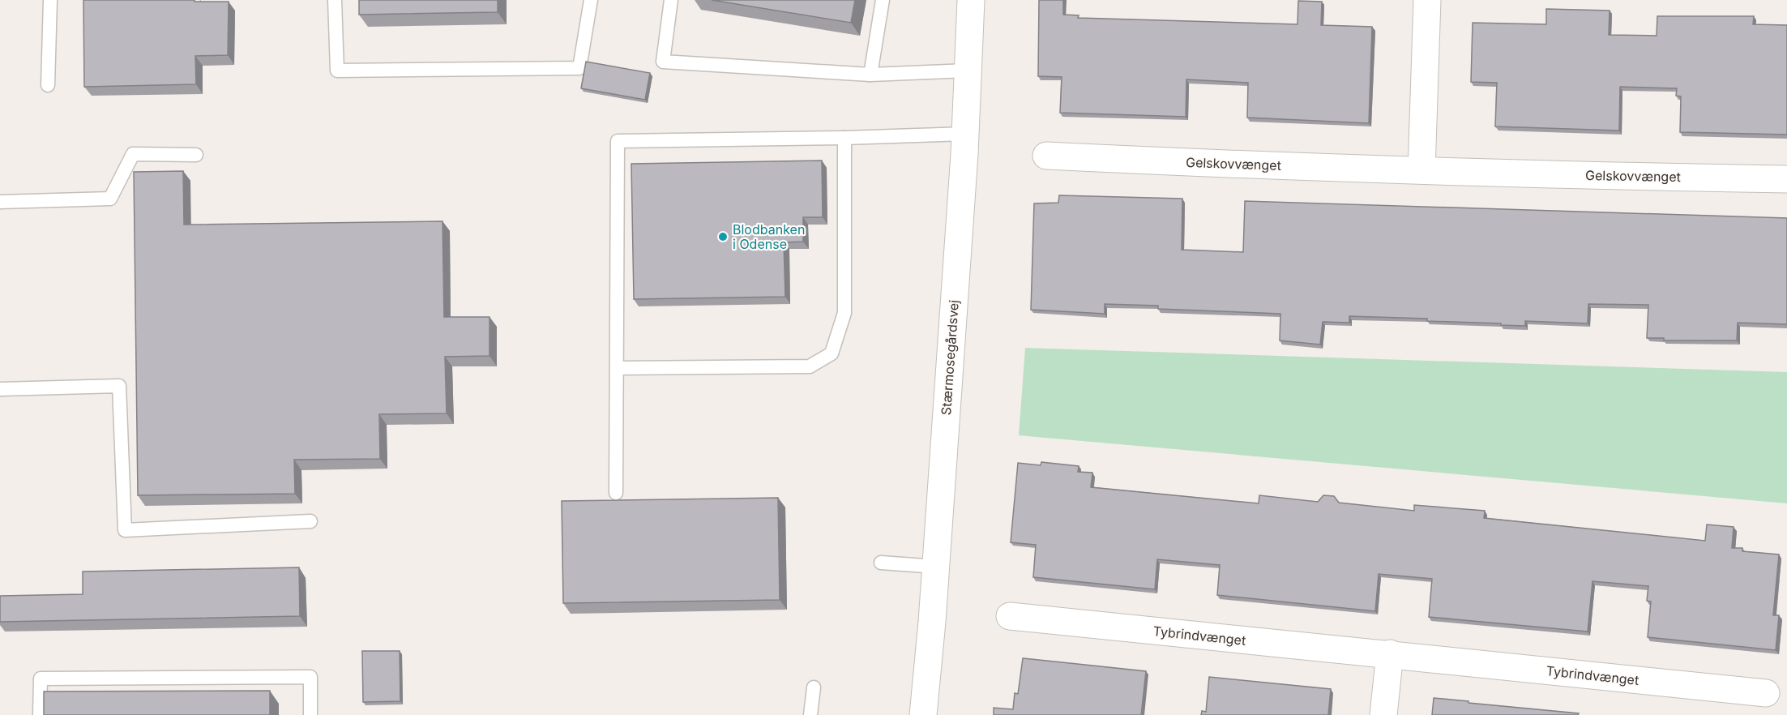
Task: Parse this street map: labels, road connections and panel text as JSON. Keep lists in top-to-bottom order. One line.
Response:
{"streets":{"street":["Gelskovvænget","Stærmosegårdsvej","Tybrindvænget"]},"places":["Blodbanken i Odense"]}
